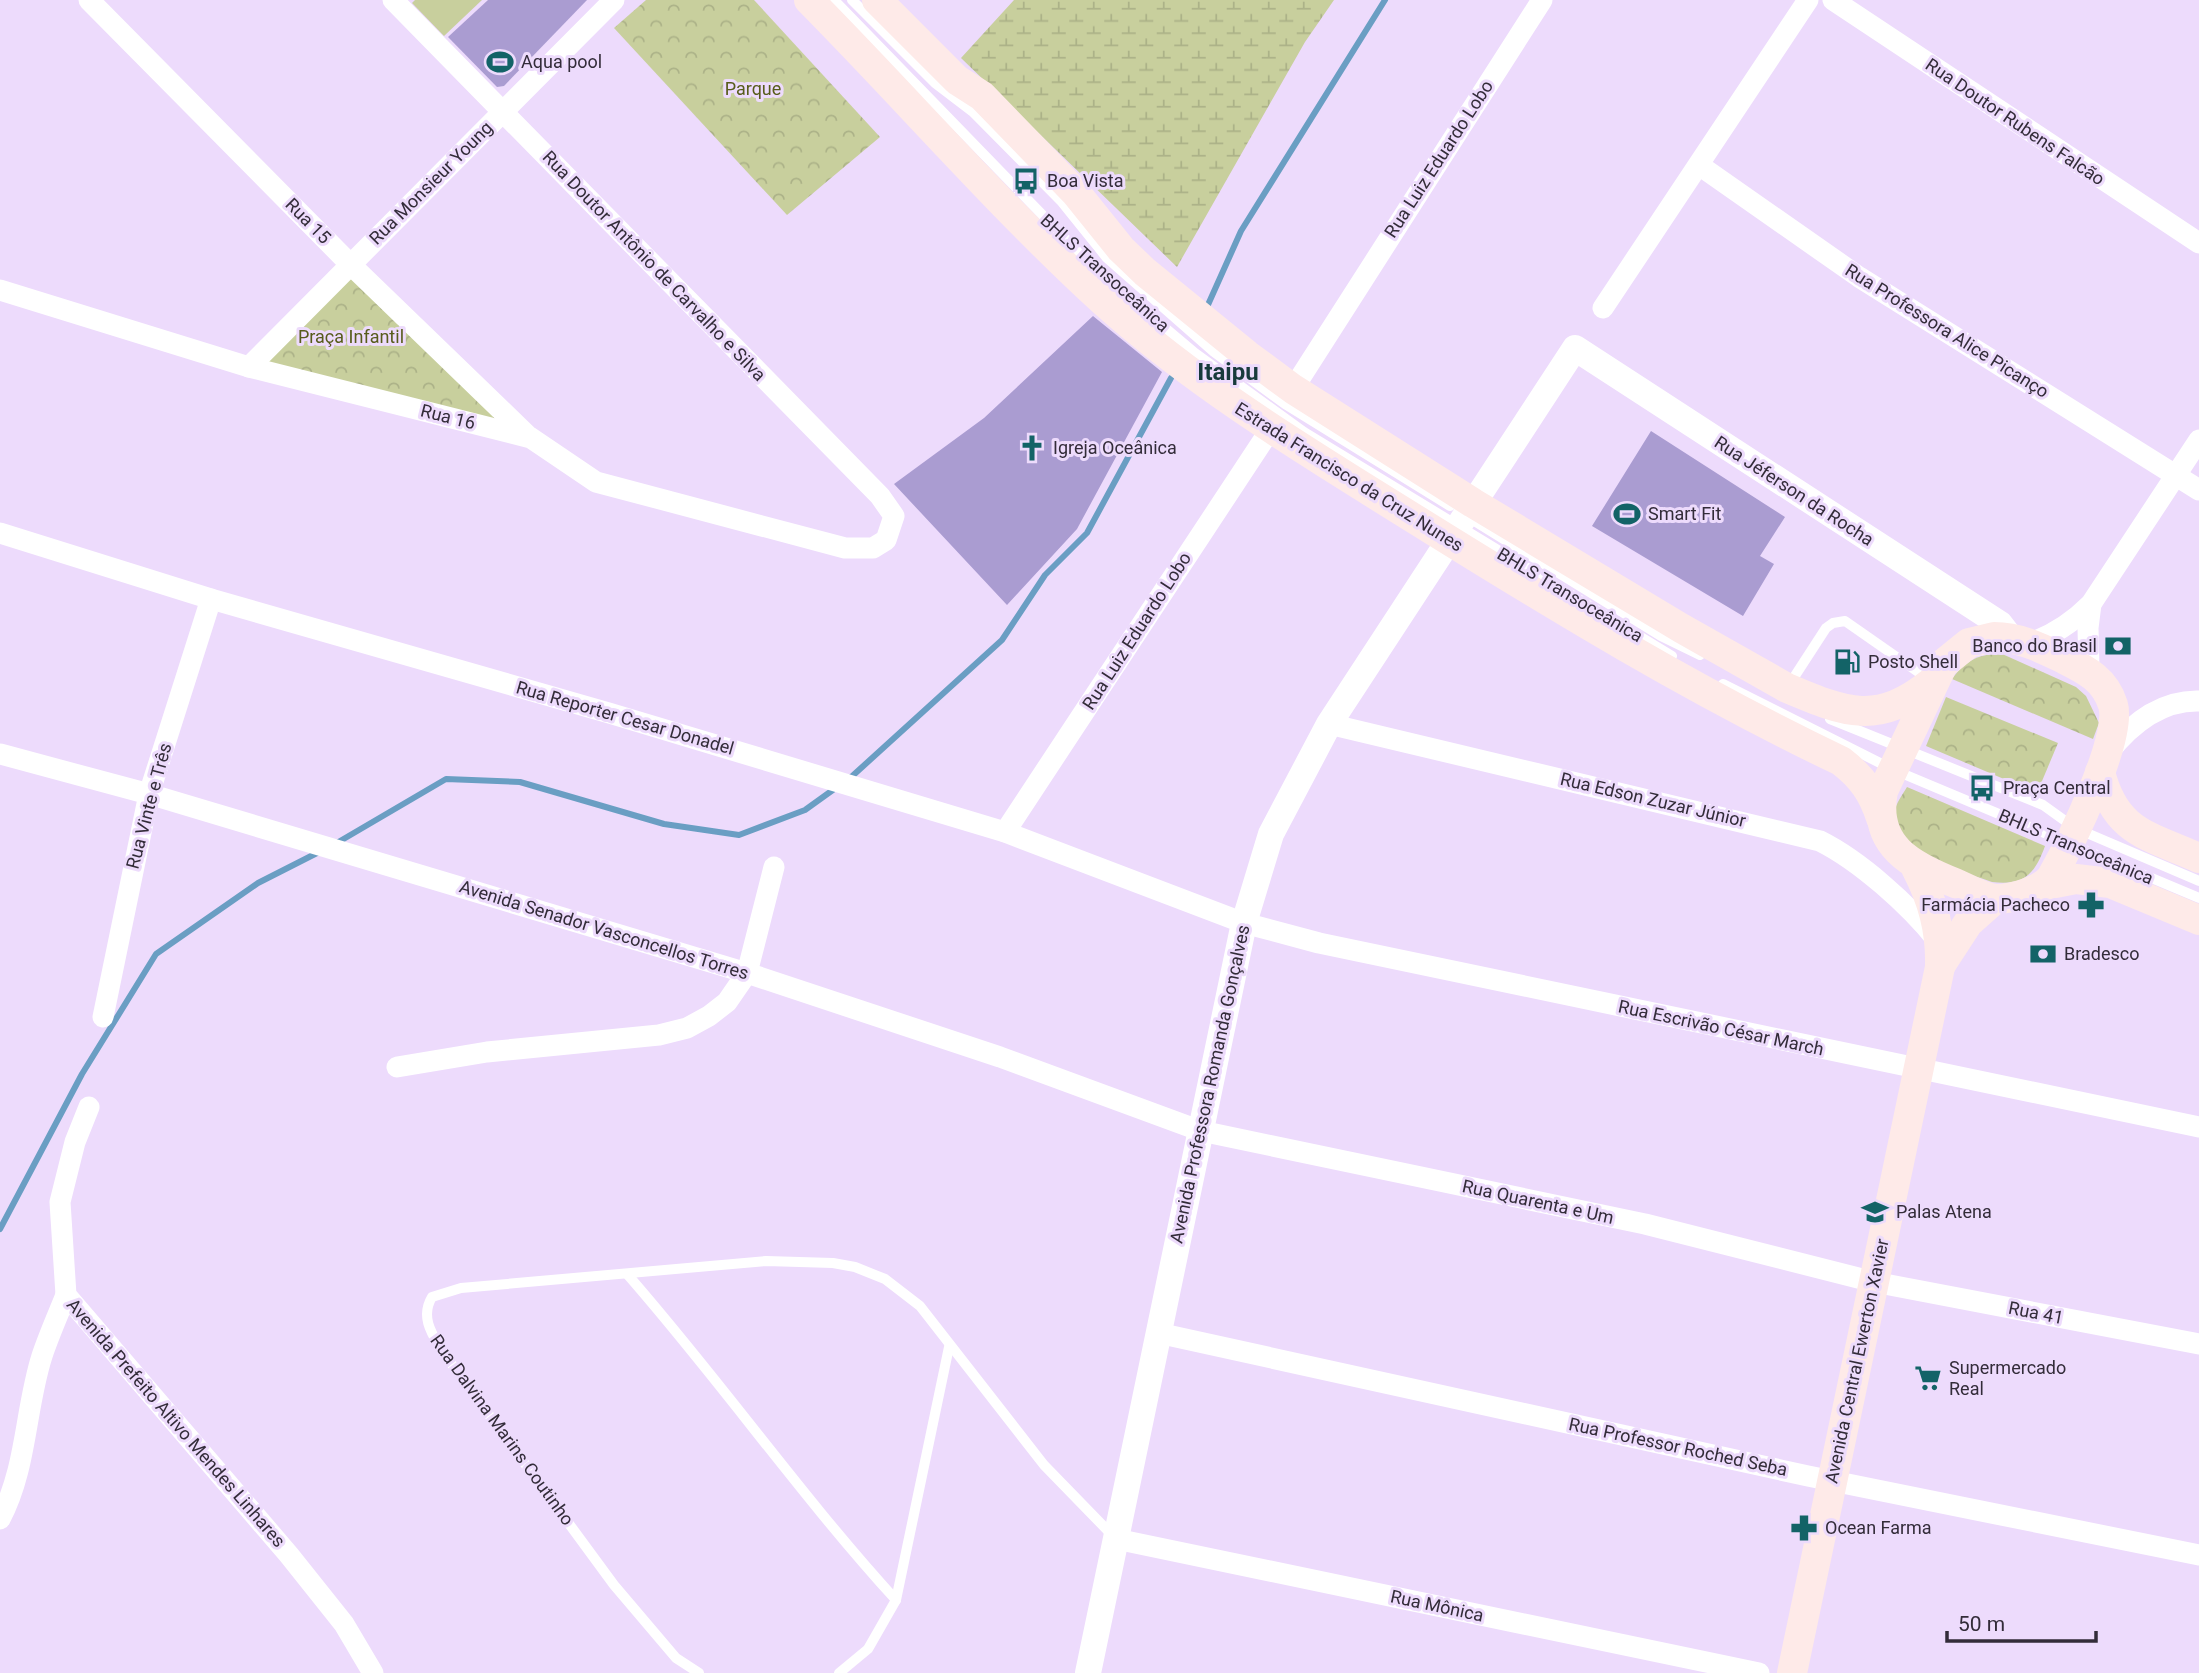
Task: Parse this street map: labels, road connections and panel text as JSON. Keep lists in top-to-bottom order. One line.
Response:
{"streets":{"main road":["Estrada Francisco da Cruz Nunes","Avenida Central Ewerton Xavier"],"street":["Rua Doutor Rubens Falcão","Rua Luiz Eduardo Lobo","Rua Monsieur Young","Rua 15","Rua Doutor Antônio de Carvalho e Silva","Rua Professora Alice Picanço","Rua 16","Rua Jéferson da Rocha","Rua Reporter Cesar Donadel","Rua Edson Zuzar Júnior","Rua Vinte e Três","Avenida Senador Vasconcellos Torres","Rua Escrivão César March","Avenida Professora Romanda Gonçalves","Rua Quarenta e Um","Rua 41","Avenida Prefeito Altivo Mendes Linhares","Rua Professor Roched Seba","Rua Mônica"],"lane":["BHLS Transoceânica","Rua Dalvina Marins Coutinho"]},"crossings":[["Rua Luiz Eduardo Lobo","Estrada Francisco da Cruz Nunes"],["Rua Luiz Eduardo Lobo","Rua Reporter Cesar Donadel"],["Rua Monsieur Young","Rua 15"],["Rua Monsieur Young","Rua Doutor Antônio de Carvalho e Silva"],["Rua Monsieur Young","Rua 16"],["Rua 15","Rua 16"],["Rua Doutor Antônio de Carvalho e Silva","Rua 16"],["BHLS Transoceânica","Estrada Francisco da Cruz Nunes"],["BHLS Transoceânica","Avenida Professora Romanda Gonçalves"],["Estrada Francisco da Cruz Nunes","Avenida Professora Romanda Gonçalves"],["Estrada Francisco da Cruz Nunes","Avenida Central Ewerton Xavier"],["Rua Jéferson da Rocha","Avenida Professora Romanda Gonçalves"],["Rua Reporter Cesar Donadel","Rua Vinte e Três"],["Rua Reporter Cesar Donadel","Rua Escrivão César March"],["Rua Reporter Cesar Donadel","Avenida Professora Romanda Gonçalves"],["Rua Edson Zuzar Júnior","Avenida Professora Romanda Gonçalves"],["Rua Edson Zuzar Júnior","Avenida Central Ewerton Xavier"],["Rua Vinte e Três","Avenida Senador Vasconcellos Torres"],["Avenida Senador Vasconcellos Torres","Avenida Professora Romanda Gonçalves"],["Avenida Senador Vasconcellos Torres","Rua Quarenta e Um"],["Rua Escrivão César March","Avenida Professora Romanda Gonçalves"],["Rua Escrivão César March","Avenida Central Ewerton Xavier"],["Avenida Professora Romanda Gonçalves","Rua Quarenta e Um"],["Avenida Professora Romanda Gonçalves","Rua Dalvina Marins Coutinho"],["Avenida Professora Romanda Gonçalves","Rua Professor Roched Seba"],["Avenida Professora Romanda Gonçalves","Rua Mônica"],["Rua Quarenta e Um","Rua 41"],["Rua Quarenta e Um","Avenida Central Ewerton Xavier"],["Rua 41","Avenida Central Ewerton Xavier"],["Avenida Central Ewerton Xavier","Rua Professor Roched Seba"],["Rua Dalvina Marins Coutinho","Rua Mônica"]],"districts":["Itaipu"],"parks":["Parque","Praça Infantil"],"places":{"sports":["Aqua pool","Smart Fit"],"bus stop":["Boa Vista","Praça Central"],"church":["Igreja Oceânica"],"bank":["Banco do Brasil","Bradesco"],"fuel station":["Posto Shell"],"pharmacy":["Farmácia Pacheco","Ocean Farma"],"school or university":["Palas Atena"],"supermarket":["Supermercado Real"]},"scale_bar":"50 m"}
